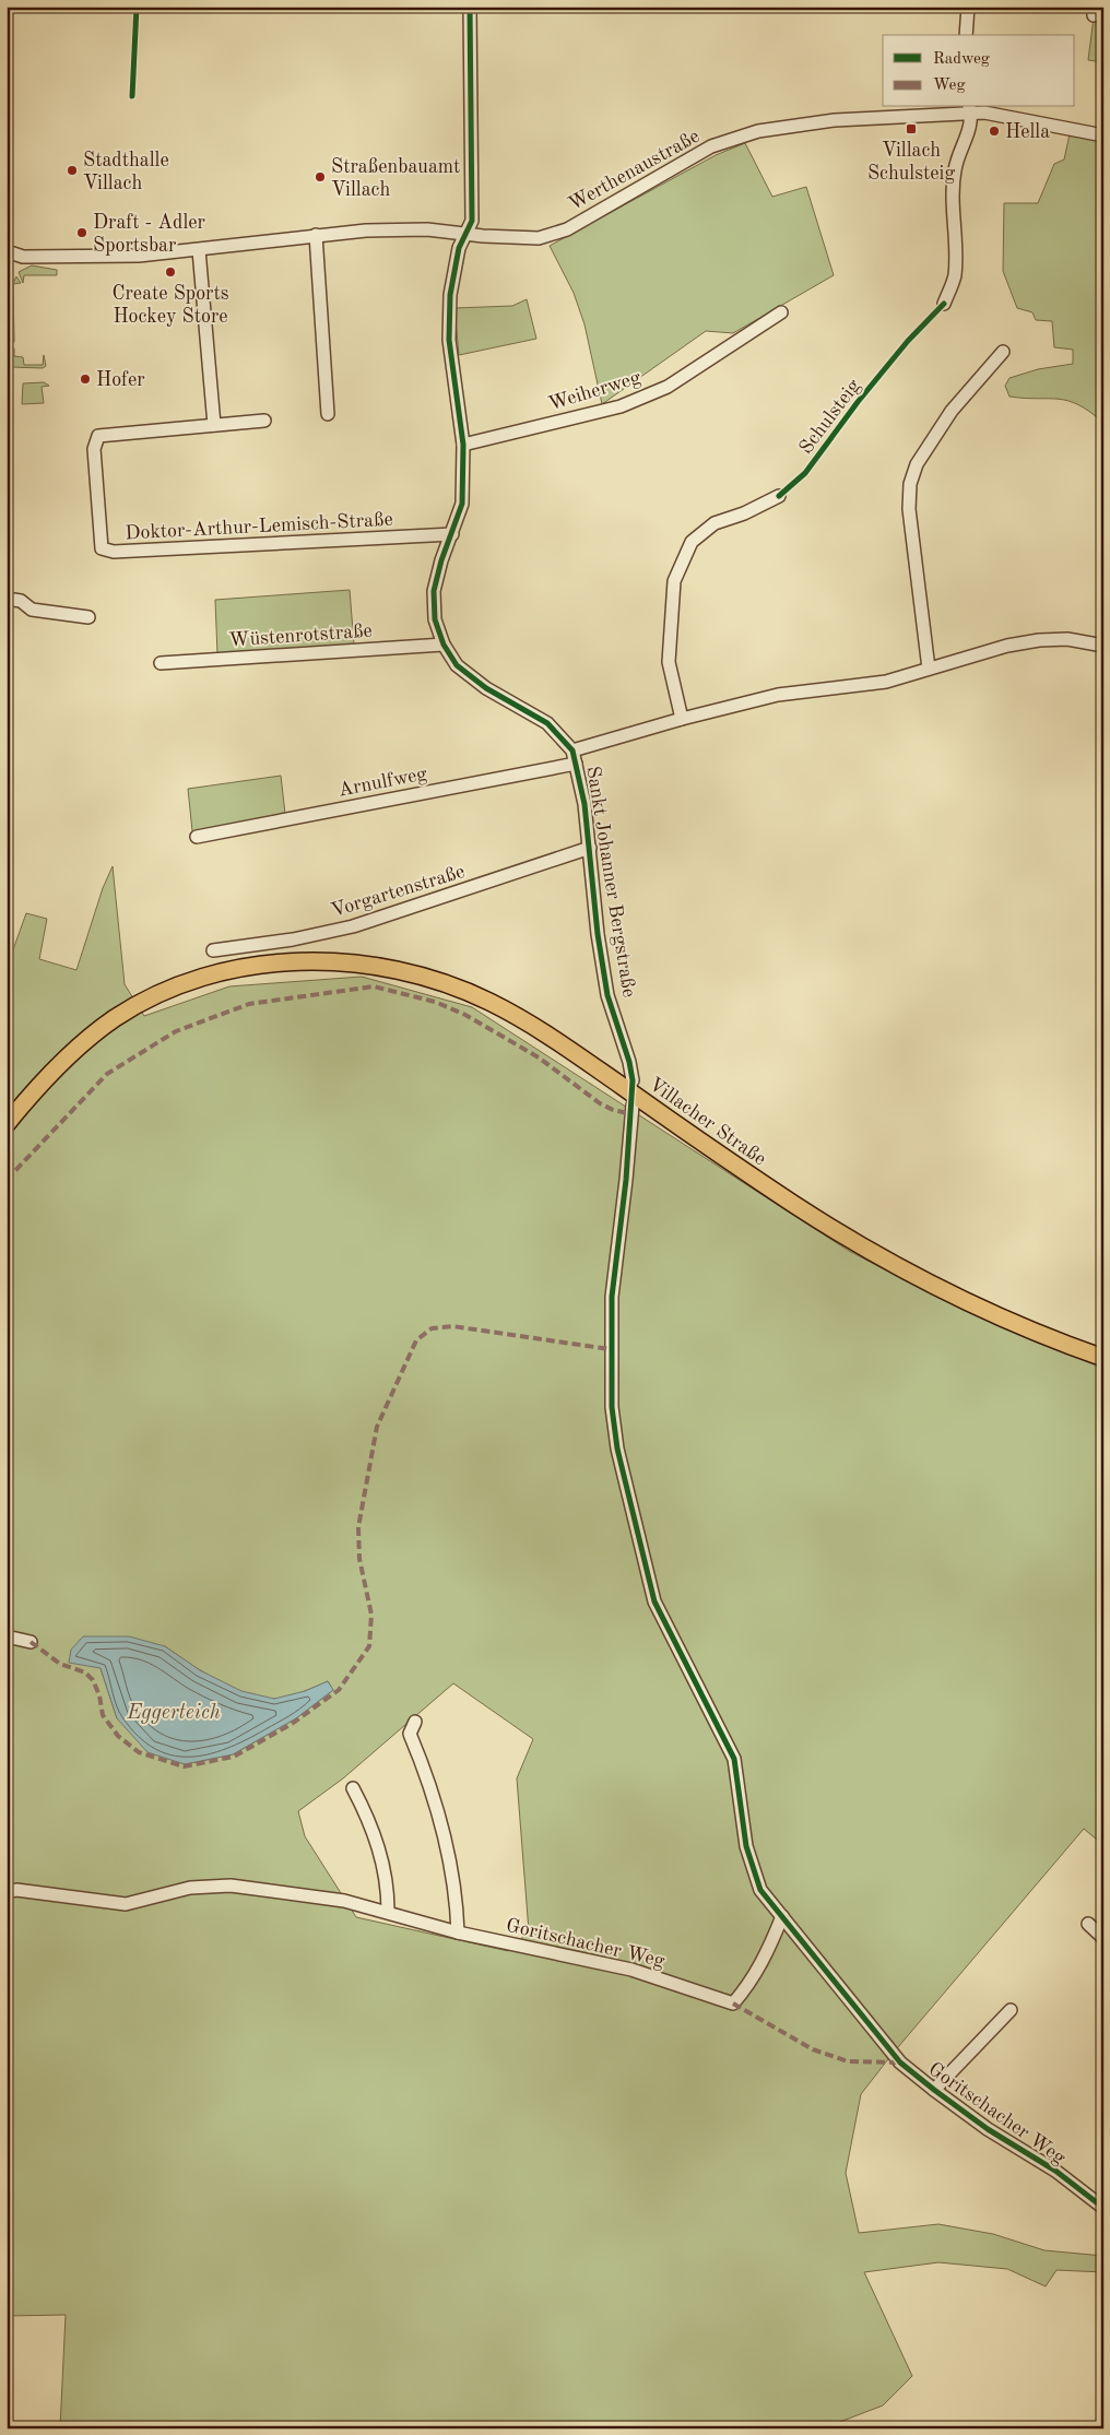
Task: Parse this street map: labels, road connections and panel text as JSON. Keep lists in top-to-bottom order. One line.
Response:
{"streets":{"main road":["Villacher Straße"],"street":["Werthenaustraße","Weiherweg","Doktor-Arthur-Lemisch-Straße","Wüstenrotstraße","Arnulfweg","Sankt Johanner Bergstraße","Vorgartenstraße","Goritschacher Weg"],"cycle path":["Schulsteig"]},"crossings":[["Arnulfweg","Sankt Johanner Bergstraße"],["Sankt Johanner Bergstraße","Vorgartenstraße"]],"water":["Eggerteich"],"places":{"transit":["Villach Schulsteig"],"other":["Hella","Stadthalle Villach","Straßenbauamt Villach","Draft - Adler Sportsbar","Create Sports Hockey Store","Hofer"]},"legend":["Radweg","Weg"]}
